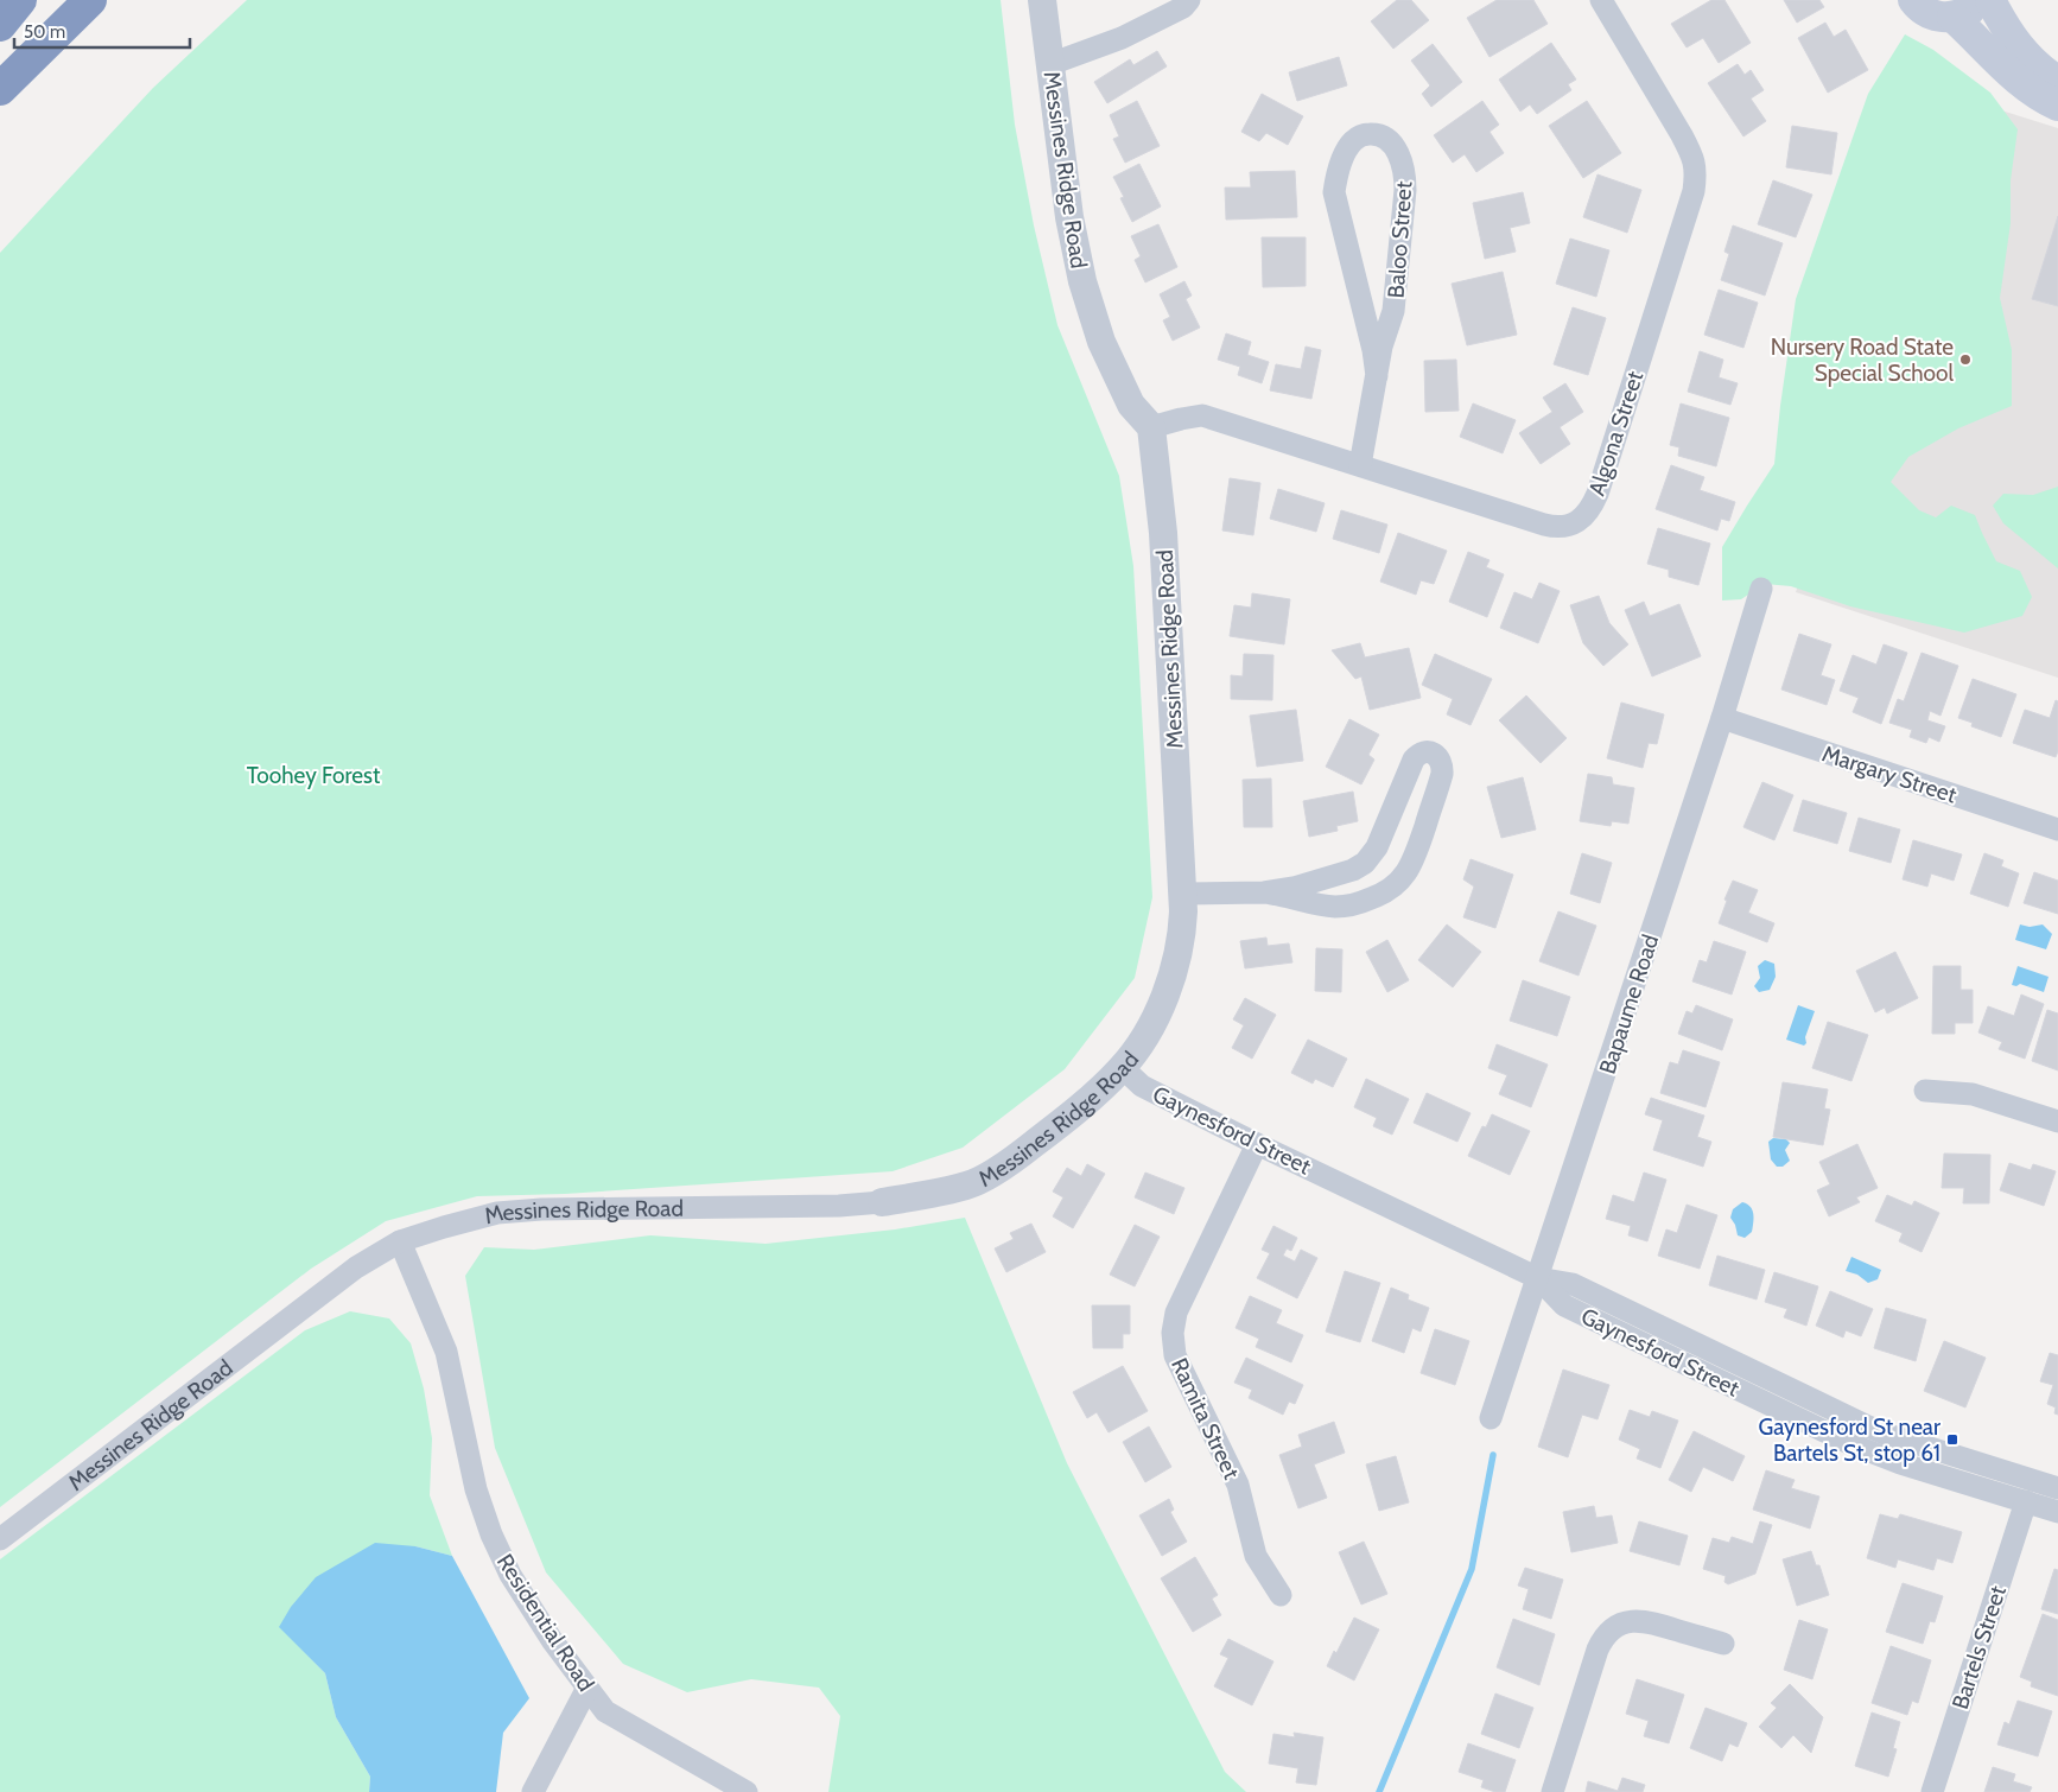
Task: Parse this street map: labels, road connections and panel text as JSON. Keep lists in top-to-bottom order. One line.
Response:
{"streets":{"street":["Messines Ridge Road","Baloo Street","Algona Street","Margary Street","Bapaume Road","Gaynesford Street","Ramita Street","Residential Road","Bartels Street"]},"crossings":[["Messines Ridge Road","Algona Street"],["Messines Ridge Road","Gaynesford Street"],["Messines Ridge Road","Residential Road"],["Baloo Street","Algona Street"],["Margary Street","Bapaume Road"],["Bapaume Road","Gaynesford Street"],["Gaynesford Street","Ramita Street"],["Gaynesford Street","Bartels Street"]],"parks":["Toohey Forest"],"places":{"other":["Nursery Road State Special School"],"transit":["Gaynesford St near Bartels St, stop 61"]},"scale_bar":"50 m"}
